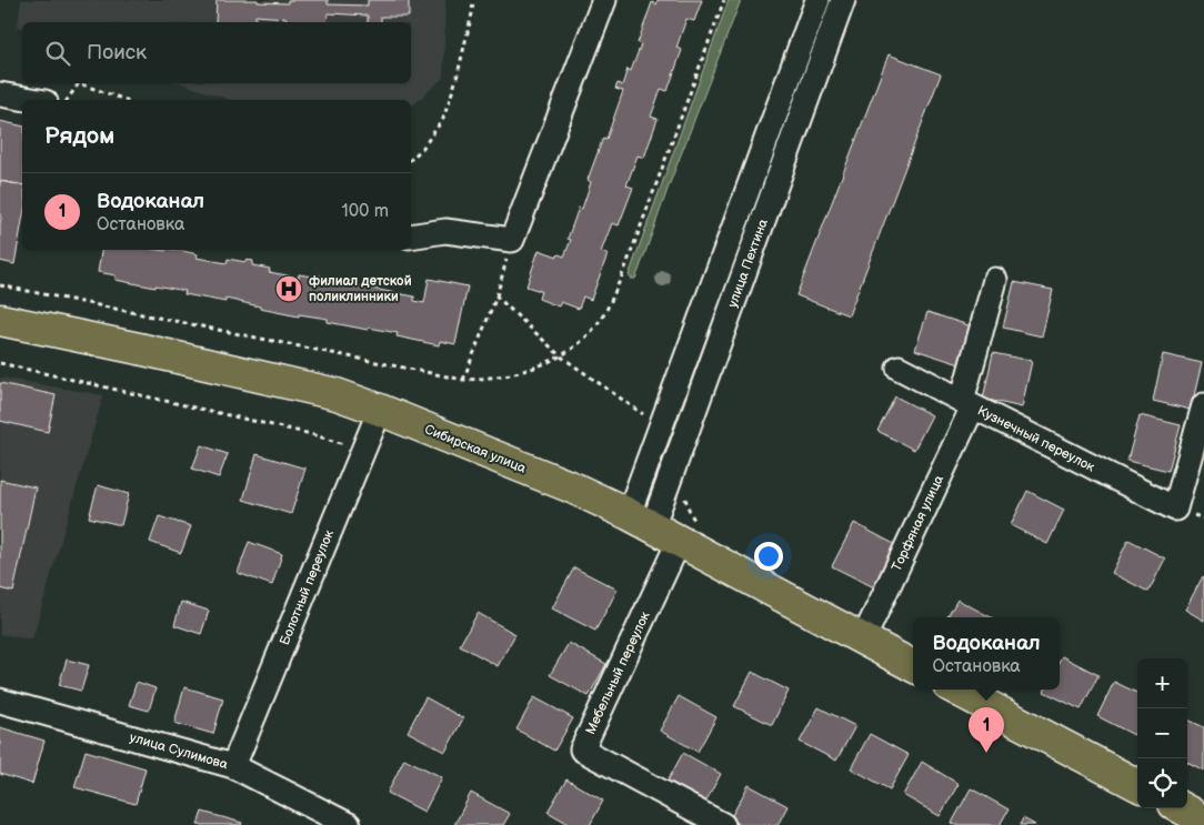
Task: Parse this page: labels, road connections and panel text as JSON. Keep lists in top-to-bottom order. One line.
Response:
{"streets":{"main road":["Сибирская улица"],"street":["улица Пехтина","Кузнечный переулок","Торфяная улица","Болотный переулок","Мебельный переулок","улица Сулимова"]},"crossings":[["улица Пехтина","Сибирская улица"],["Кузнечный переулок","Торфяная улица"],["Сибирская улица","Торфяная улица"],["Сибирская улица","Болотный переулок"],["Сибирская улица","Мебельный переулок"],["Болотный переулок","улица Сулимова"]],"places":{"hospital":["филиал детской поликлинники"]},"page":{"search":"Поиск","heading":"Рядом","list":[{"mark":"1","name":"Водоканал","note":"Остановка","value":"100 m"}],"popup":["Водоканал","Остановка"],"map_buttons":["+","−"],"pins":"1"}}
